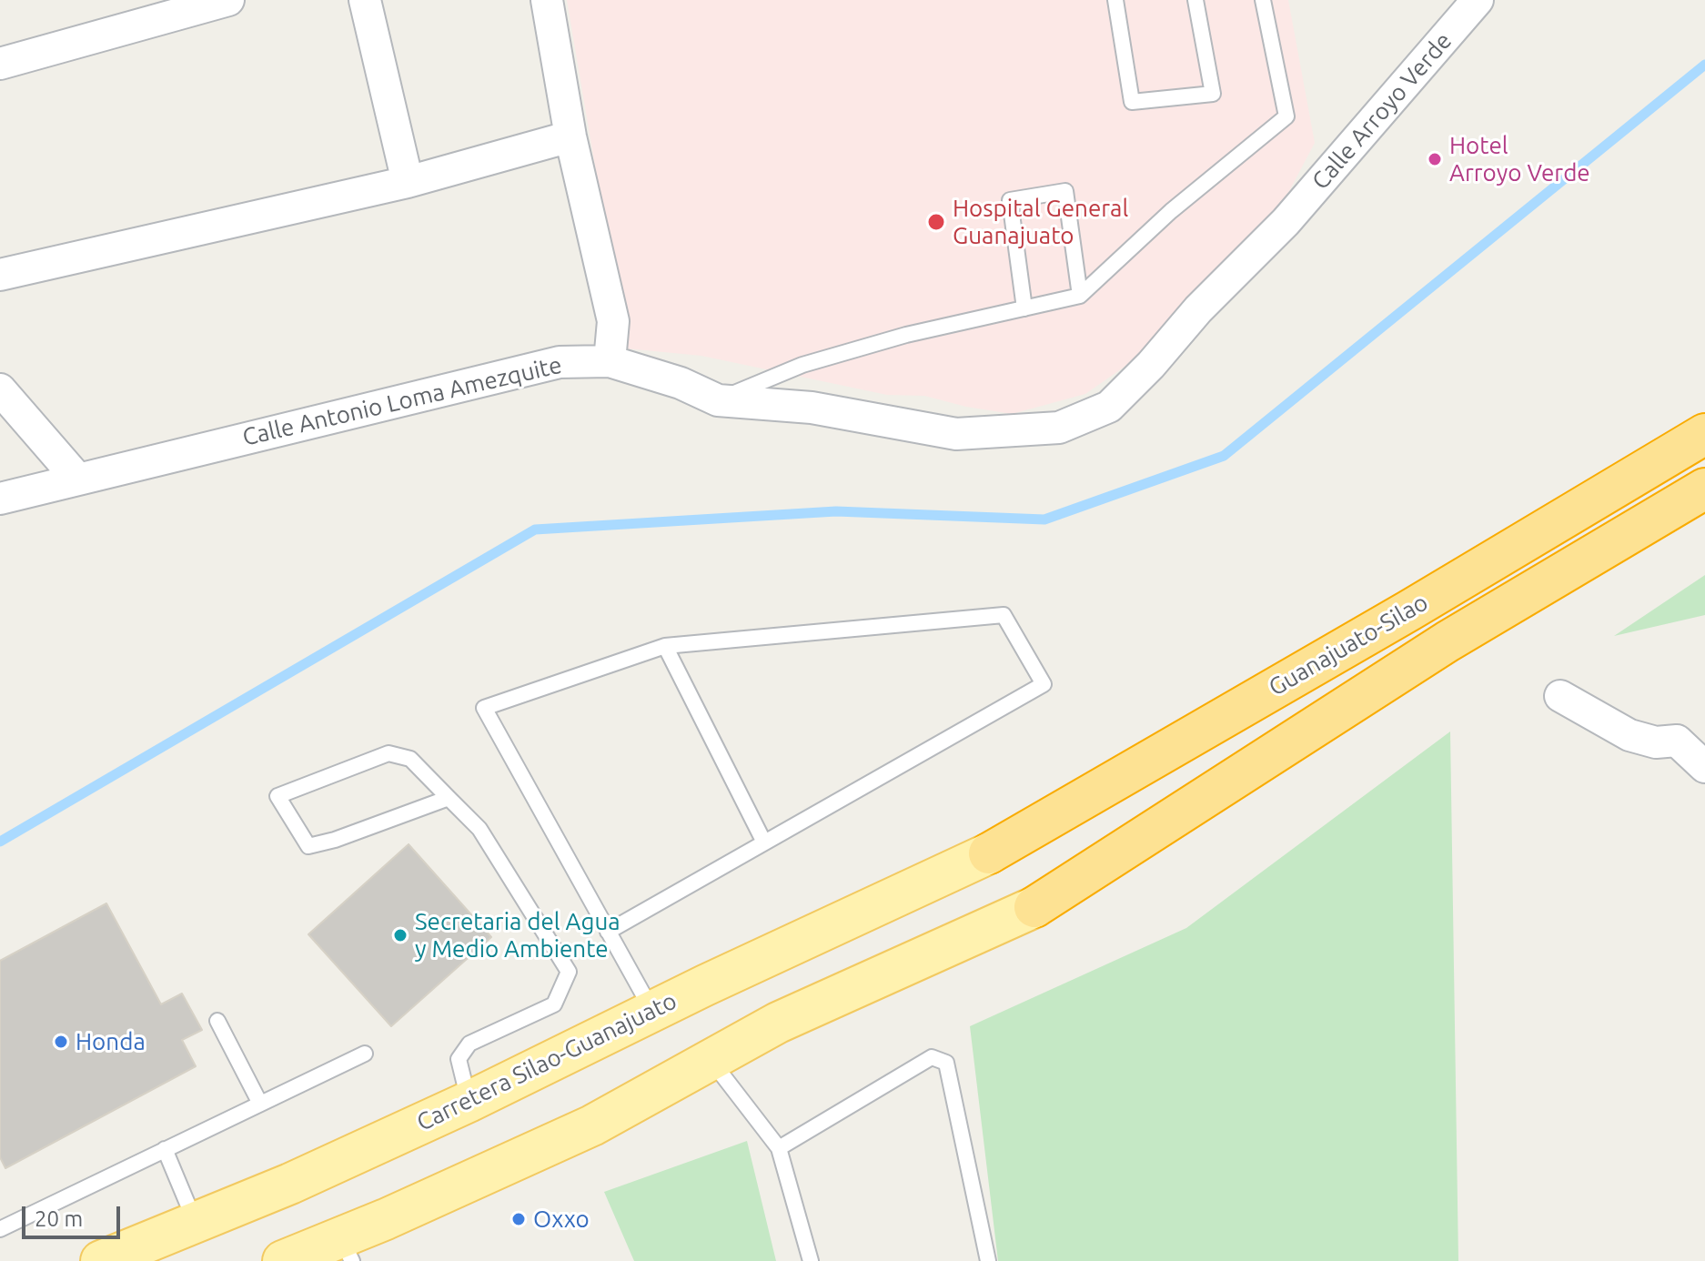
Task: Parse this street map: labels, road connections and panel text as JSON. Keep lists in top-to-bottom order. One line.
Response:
{"streets":{"highway":["Guanajuato-Silao"],"main road":["Carretera Silao-Guanajuato"],"street":["Calle Arroyo Verde","Calle Antonio Loma Amezquite"]},"crossings":[["Calle Arroyo Verde","Calle Antonio Loma Amezquite"],["Guanajuato-Silao","Carretera Silao-Guanajuato"]],"places":["Hotel Arroyo Verde","Hospital General Guanajuato","Secretaria del Agua y Medio Ambiente","Honda","Oxxo"],"scale_bar":"20 m"}
